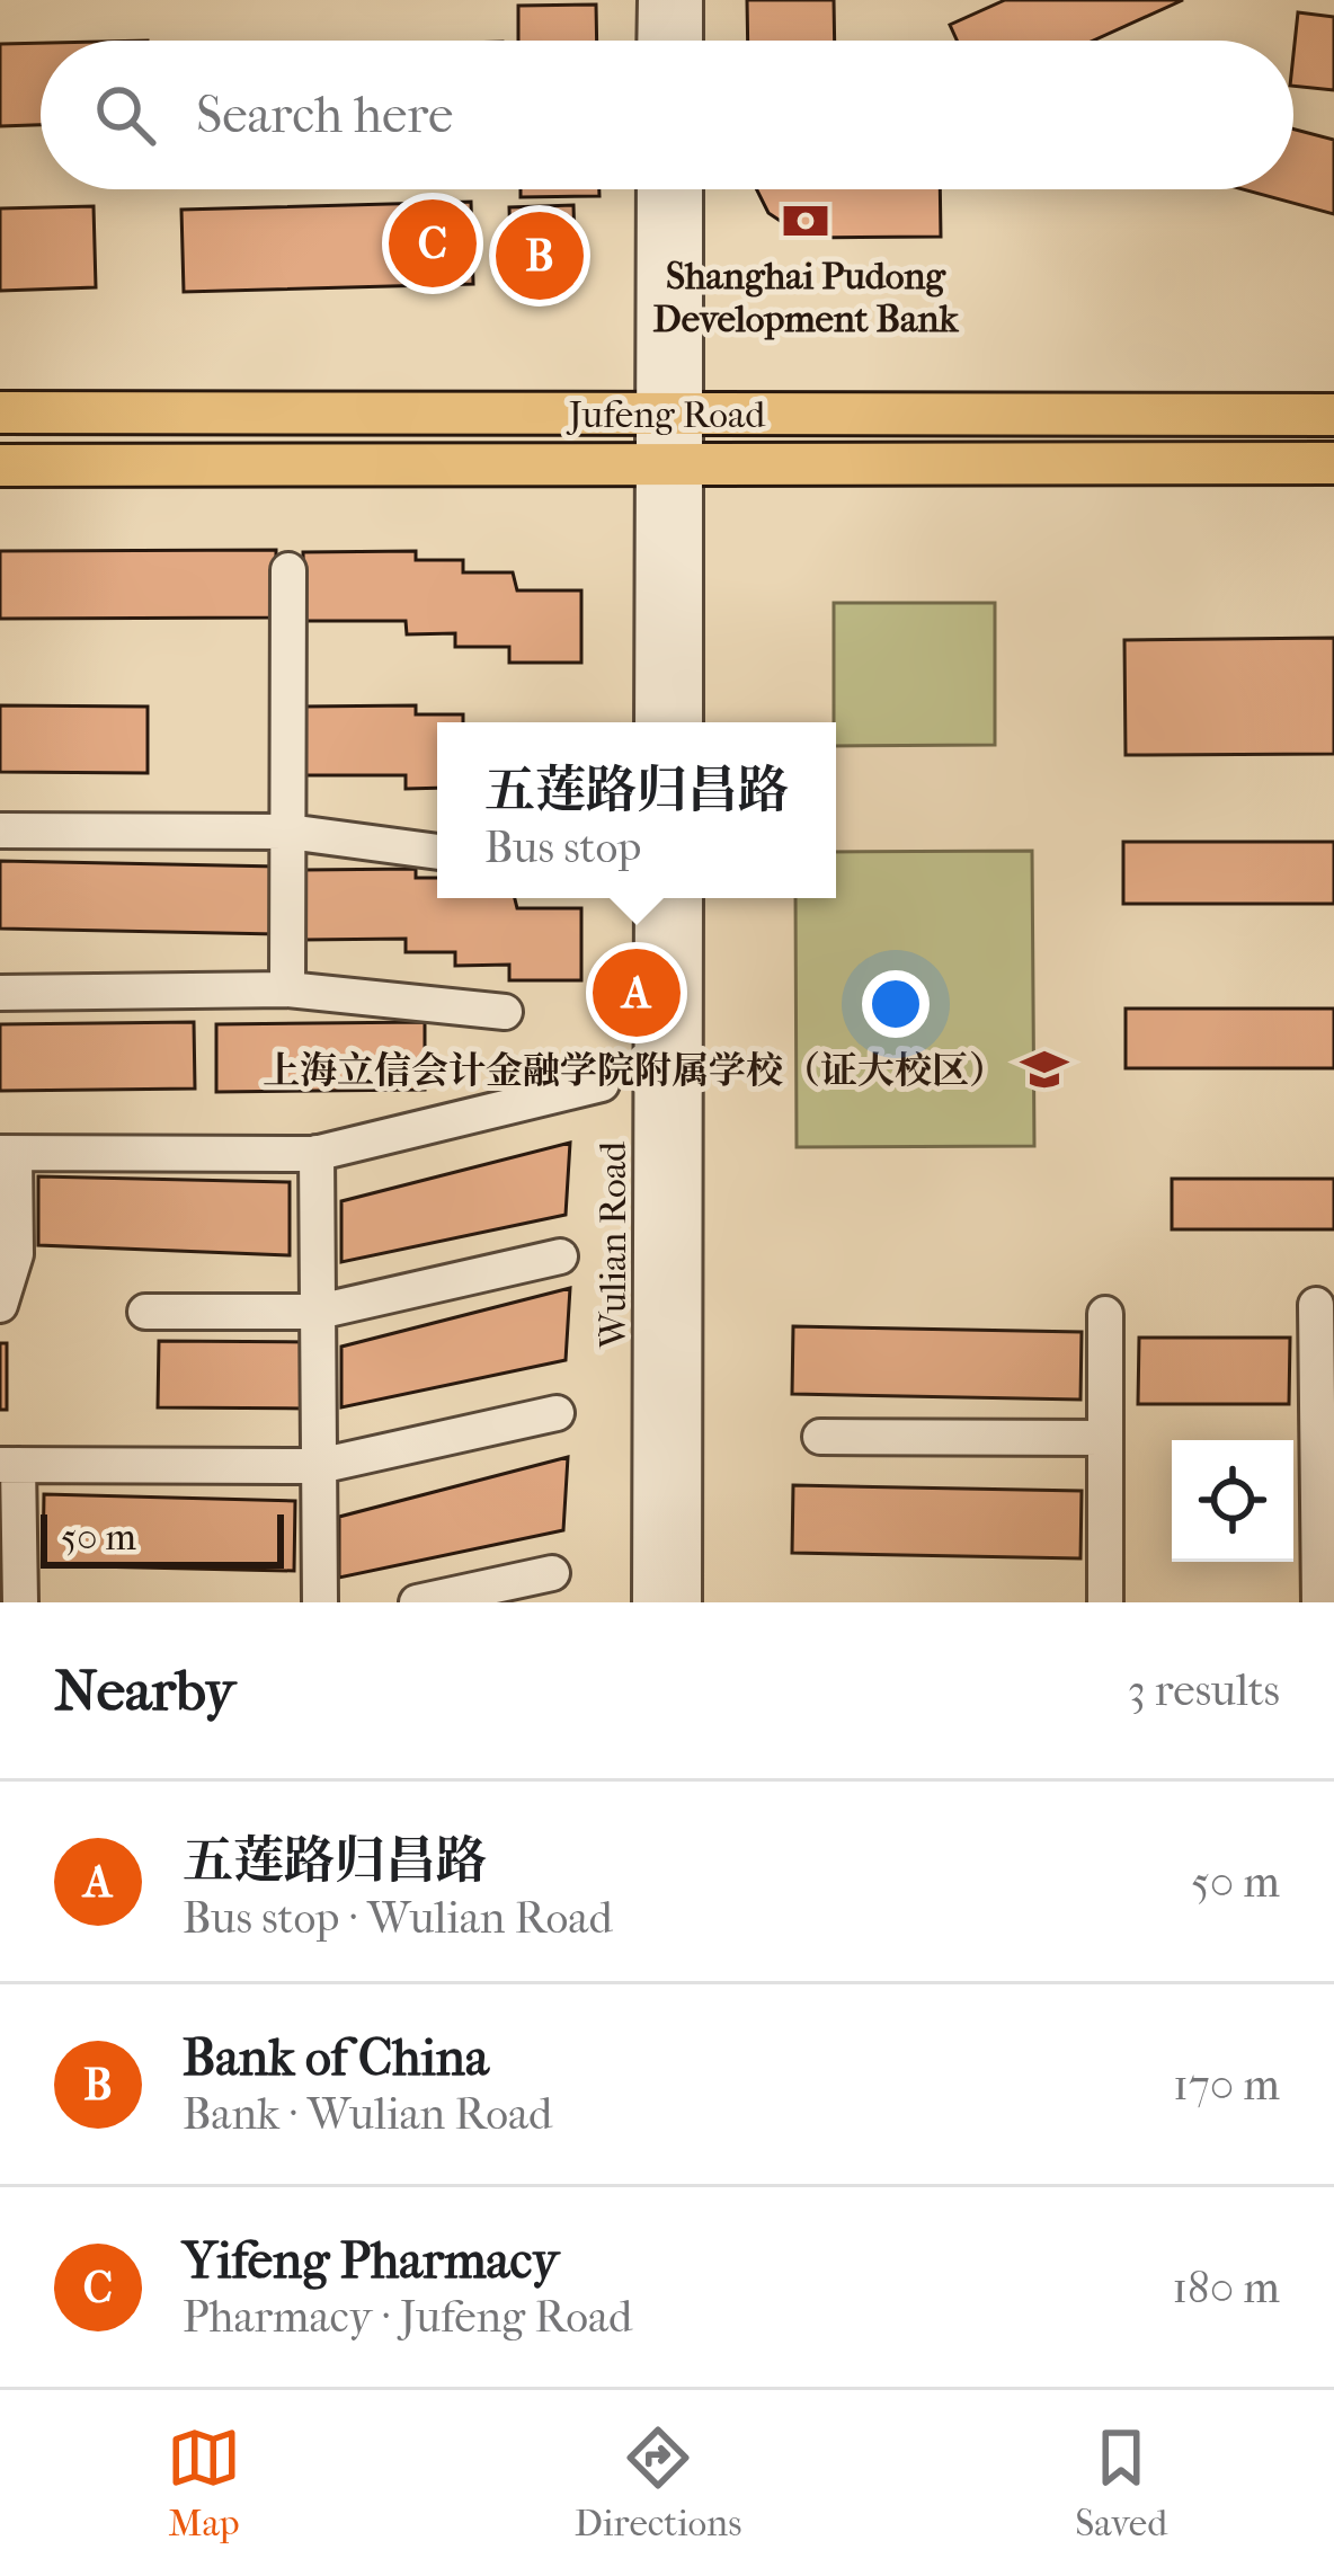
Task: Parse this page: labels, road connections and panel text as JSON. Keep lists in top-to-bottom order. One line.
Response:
{"streets":{"main road":["Jufeng Road"],"street":["Wulian Road"]},"places":{"bank":["Shanghai Pudong Development Bank"],"school or university":["上海立信会计金融学院附属学校（证大校区）"]},"scale_bar":"50 m","page":{"search":"Search here","pins":["C","B","A"],"popup":["五莲路归昌路","Bus stop"],"scale":"50 m","heading":["Nearby","3 results"],"list":[{"mark":"A","name":"五莲路归昌路","note":"Bus stop · Wulian Road","value":"50 m"},{"mark":"B","name":"Bank of China","note":"Bank · Wulian Road","value":"170 m"},{"mark":"C","name":"Yifeng Pharmacy","note":"Pharmacy · Jufeng Road","value":"180 m"}],"nav":["Map","Directions","Saved"]}}
